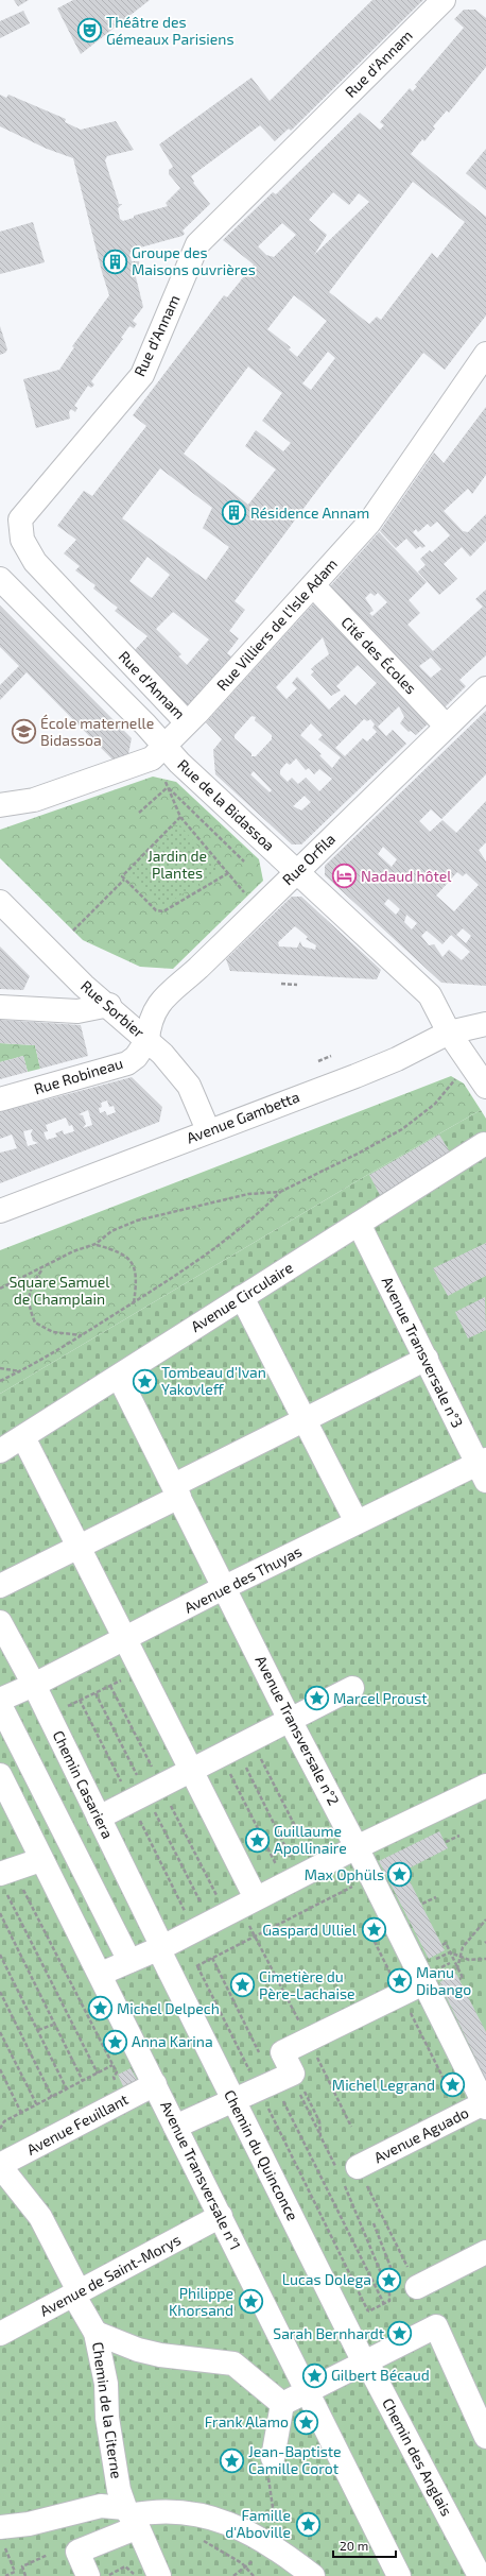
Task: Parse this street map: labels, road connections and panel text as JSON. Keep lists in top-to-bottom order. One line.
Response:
{"streets":{"street":["Rue d'Annam","Rue Villiers de l'Isle Adam","Cité des Écoles","Rue de la Bidassoa","Rue Orfila","Rue Sorbier","Rue Robineau","Avenue Gambetta","Avenue Circulaire","Avenue Transversale n°3","Avenue des Thuyas","Avenue Transversale n°2","Chemin Casariera","Avenue Feuillant","Avenue Aguado","Chemin du Quinconce","Avenue Transversale n°1","Avenue de Saint-Morys","Chemin de la Citerne","Chemin des Anglais"]},"crossings":[["Rue d'Annam","Rue Villiers de l'Isle Adam"],["Rue Villiers de l'Isle Adam","Cité des Écoles"],["Rue Villiers de l'Isle Adam","Rue de la Bidassoa"],["Cité des Écoles","Rue Orfila"],["Rue de la Bidassoa","Rue Orfila"],["Rue de la Bidassoa","Avenue Gambetta"],["Rue Orfila","Rue Sorbier"],["Rue Orfila","Rue Robineau"],["Rue Sorbier","Rue Robineau"],["Rue Sorbier","Avenue Gambetta"],["Avenue Circulaire","Avenue Transversale n°3"],["Avenue Circulaire","Avenue Transversale n°2"],["Avenue Transversale n°3","Avenue des Thuyas"],["Avenue des Thuyas","Avenue Transversale n°2"],["Avenue des Thuyas","Chemin Casariera"],["Avenue Transversale n°2","Avenue Aguado"],["Chemin Casariera","Chemin du Quinconce"],["Avenue Feuillant","Avenue Transversale n°1"],["Avenue Feuillant","Chemin de la Citerne"],["Chemin du Quinconce","Chemin des Anglais"],["Avenue Transversale n°1","Avenue de Saint-Morys"],["Avenue de Saint-Morys","Chemin de la Citerne"]],"parks":["Jardin de Plantes","Square Samuel de Champlain"],"places":{"theatre":["Théâtre des Gémeaux Parisiens"],"building":["Groupe des Maisons ouvrières","Résidence Annam"],"school or university":["École maternelle Bidassoa"],"hotel":["Nadaud hôtel"],"place":["Tombeau d'Ivan Yakovleff","Marcel Proust","Guillaume Apollinaire","Max Ophüls","Gaspard Ulliel","Manu Dibango","Cimetière du Père-Lachaise","Michel Delpech","Anna Karina","Michel Legrand","Lucas Dolega","Philippe Khorsand","Sarah Bernhardt","Gilbert Bécaud","Frank Alamo","Jean-Baptiste Camille Corot","Famille d'Aboville"]},"scale_bar":"20 m"}
